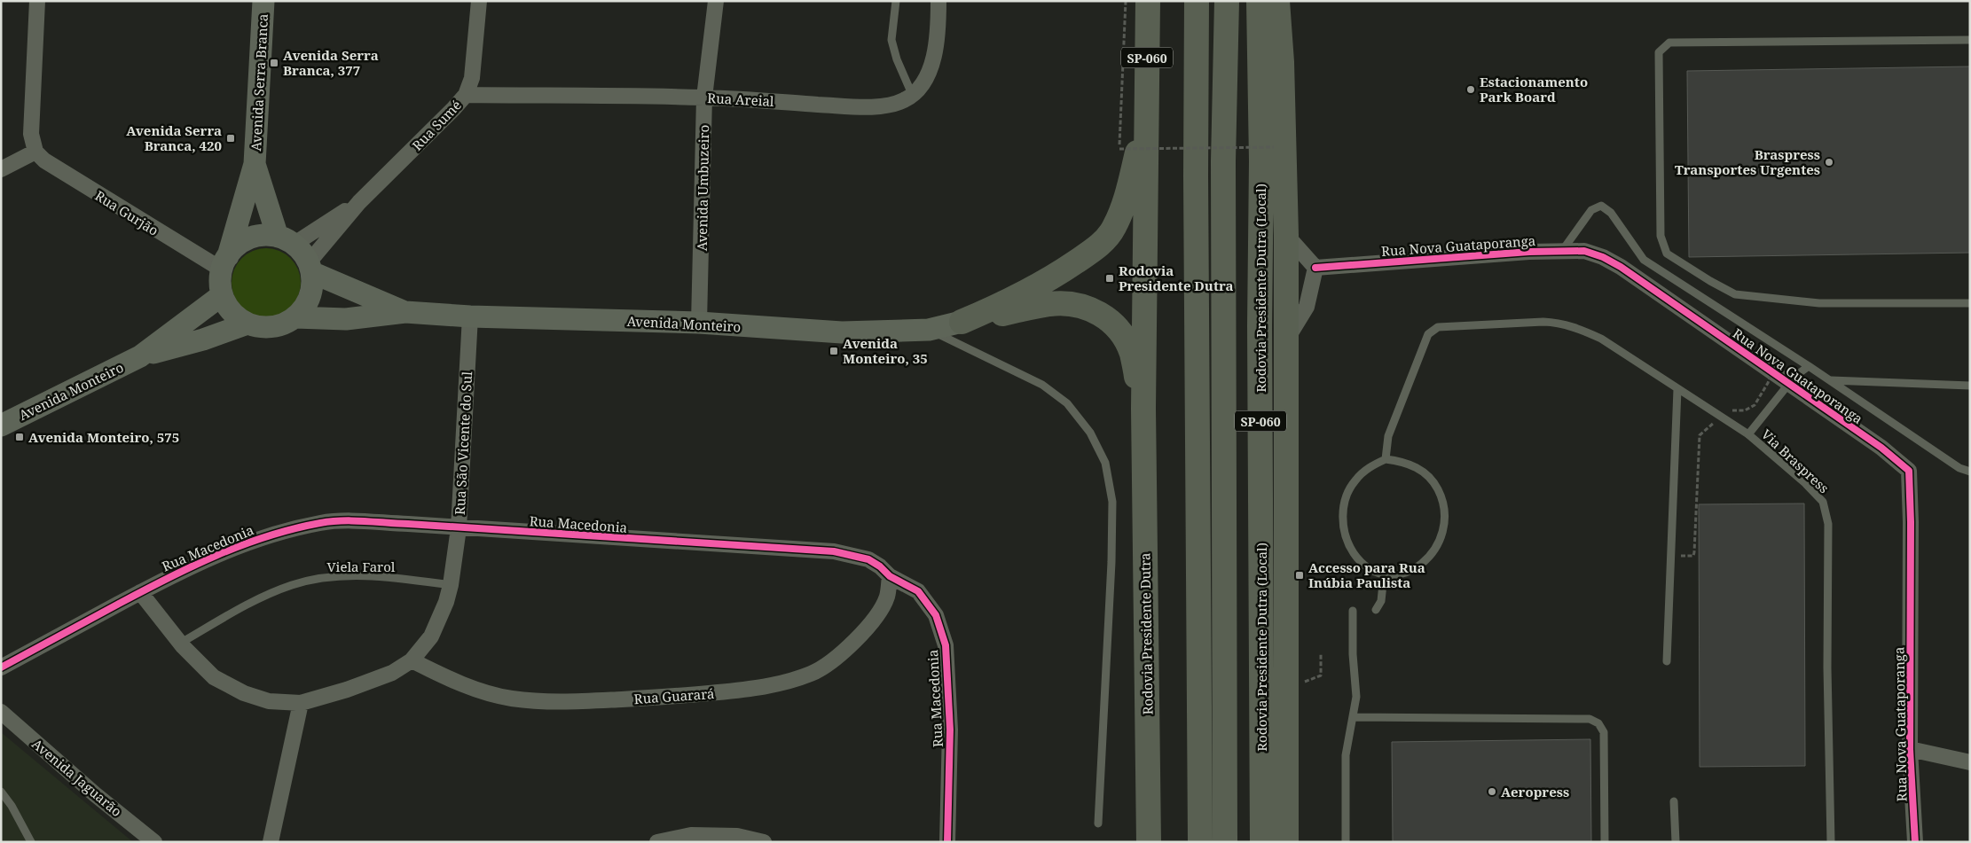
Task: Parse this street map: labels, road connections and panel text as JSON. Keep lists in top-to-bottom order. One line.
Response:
{"streets":{"highway":["SP-060","Rodovia Presidente Dutra (Local)","Rodovia Presidente Dutra"],"street":["Avenida Serra Branca","Rua Areial","Rua Sumé","Avenida Umbuzeiro","Rua Gurjão","Rua Nova Guataporanga","Avenida Monteiro","Rua São Vicente do Sul","Rua Macedonia","Rua Guarará","Avenida Jaguarão"],"lane":["Via Braspress","Viela Farol"]},"crossings":[["Avenida Serra Branca","Rua Sumé"],["Avenida Serra Branca","Rua Gurjão"],["Avenida Serra Branca","Avenida Monteiro"],["Rua Areial","Rua Sumé"],["Rua Areial","Avenida Umbuzeiro"],["Rua Sumé","Rua Gurjão"],["Rua Sumé","Avenida Monteiro"],["Avenida Umbuzeiro","Avenida Monteiro"],["Rua Gurjão","Avenida Monteiro"],["Avenida Monteiro","Rua São Vicente do Sul"],["Rua São Vicente do Sul","Rua Macedonia"],["Rua São Vicente do Sul","Viela Farol"],["Rua São Vicente do Sul","Rua Guarará"],["Rua Macedonia","Rua Guarará"]],"places":{"transit":["Avenida Serra Branca, 377","Avenida Serra Branca, 420","Rodovia Presidente Dutra","Avenida Monteiro, 35","Avenida Monteiro, 575","Accesso para Rua Inúbia Paulista"],"other":["Estacionamento Park Board","Braspress Transportes Urgentes","Aeropress"]}}
